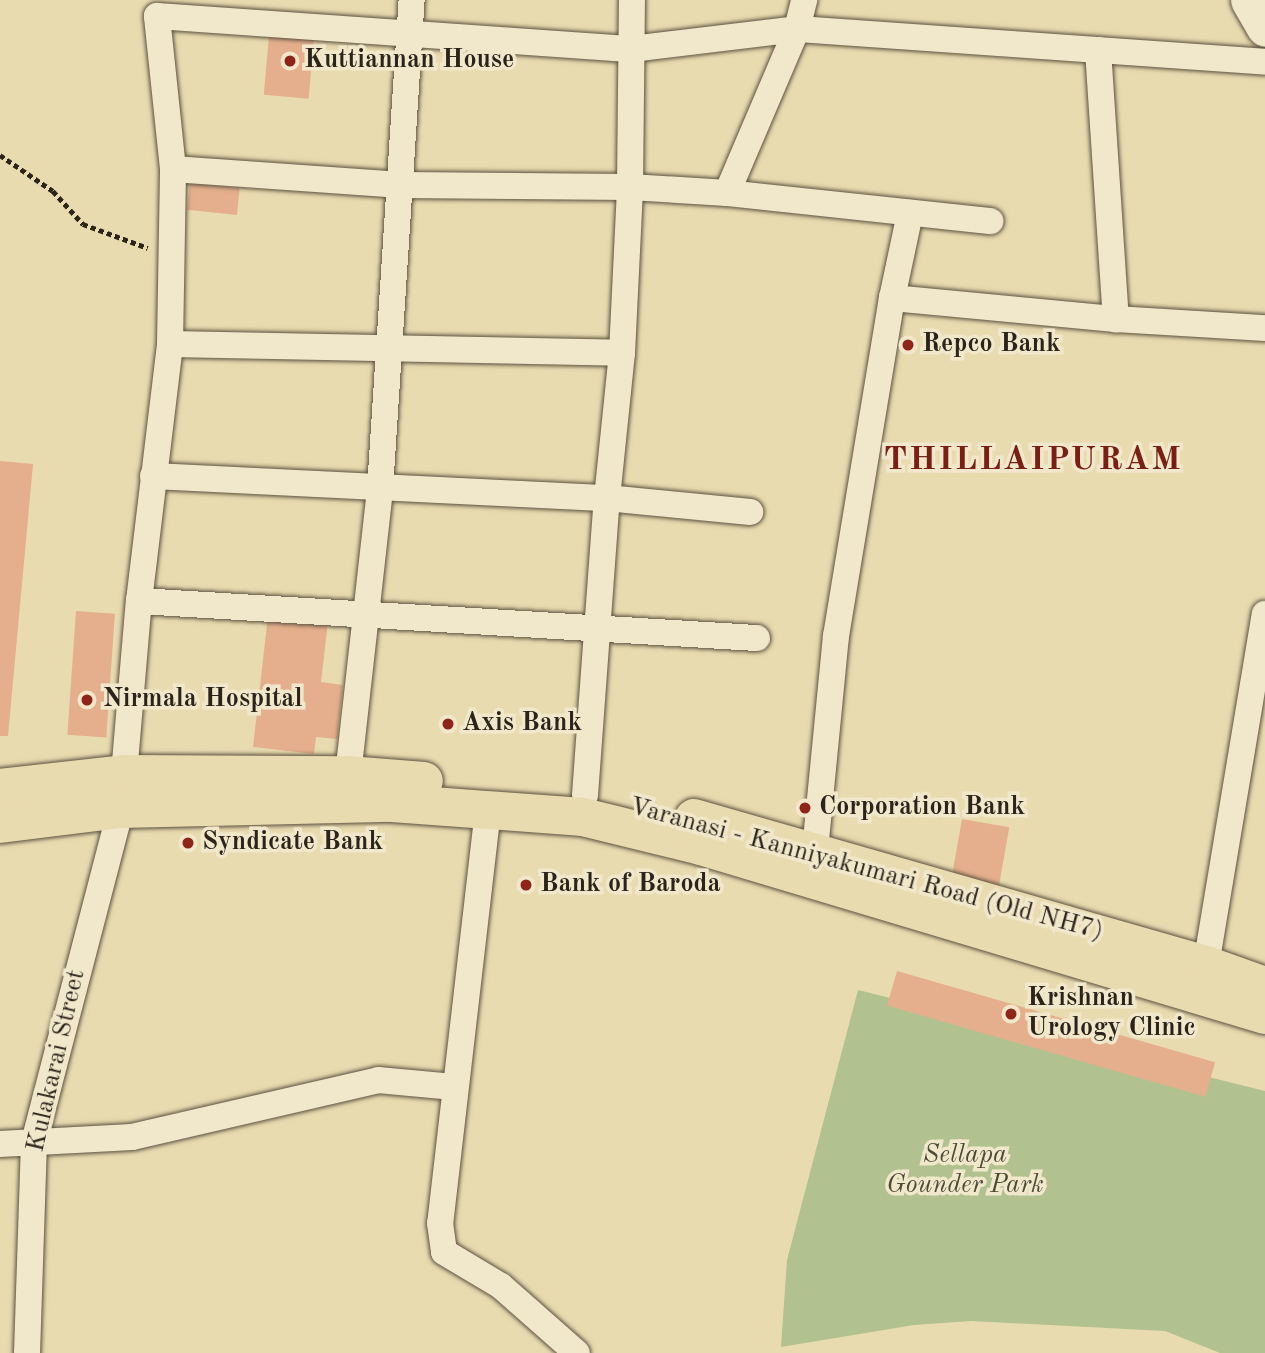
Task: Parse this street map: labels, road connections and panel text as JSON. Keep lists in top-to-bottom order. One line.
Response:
{"streets":{"main road":["Varanasi - Kanniyakumari Road (Old NH7)"],"street":["Kulakarai Street"]},"crossings":[["Varanasi - Kanniyakumari Road (Old NH7)","Kulakarai Street"]],"districts":["THILLAIPURAM"],"parks":["Sellapa Gounder Park"],"places":["Kuttiannan House","Repco Bank","Nirmala Hospital","Axis Bank","Corporation Bank","Syndicate Bank","Bank of Baroda","Krishnan Urology Clinic"]}
